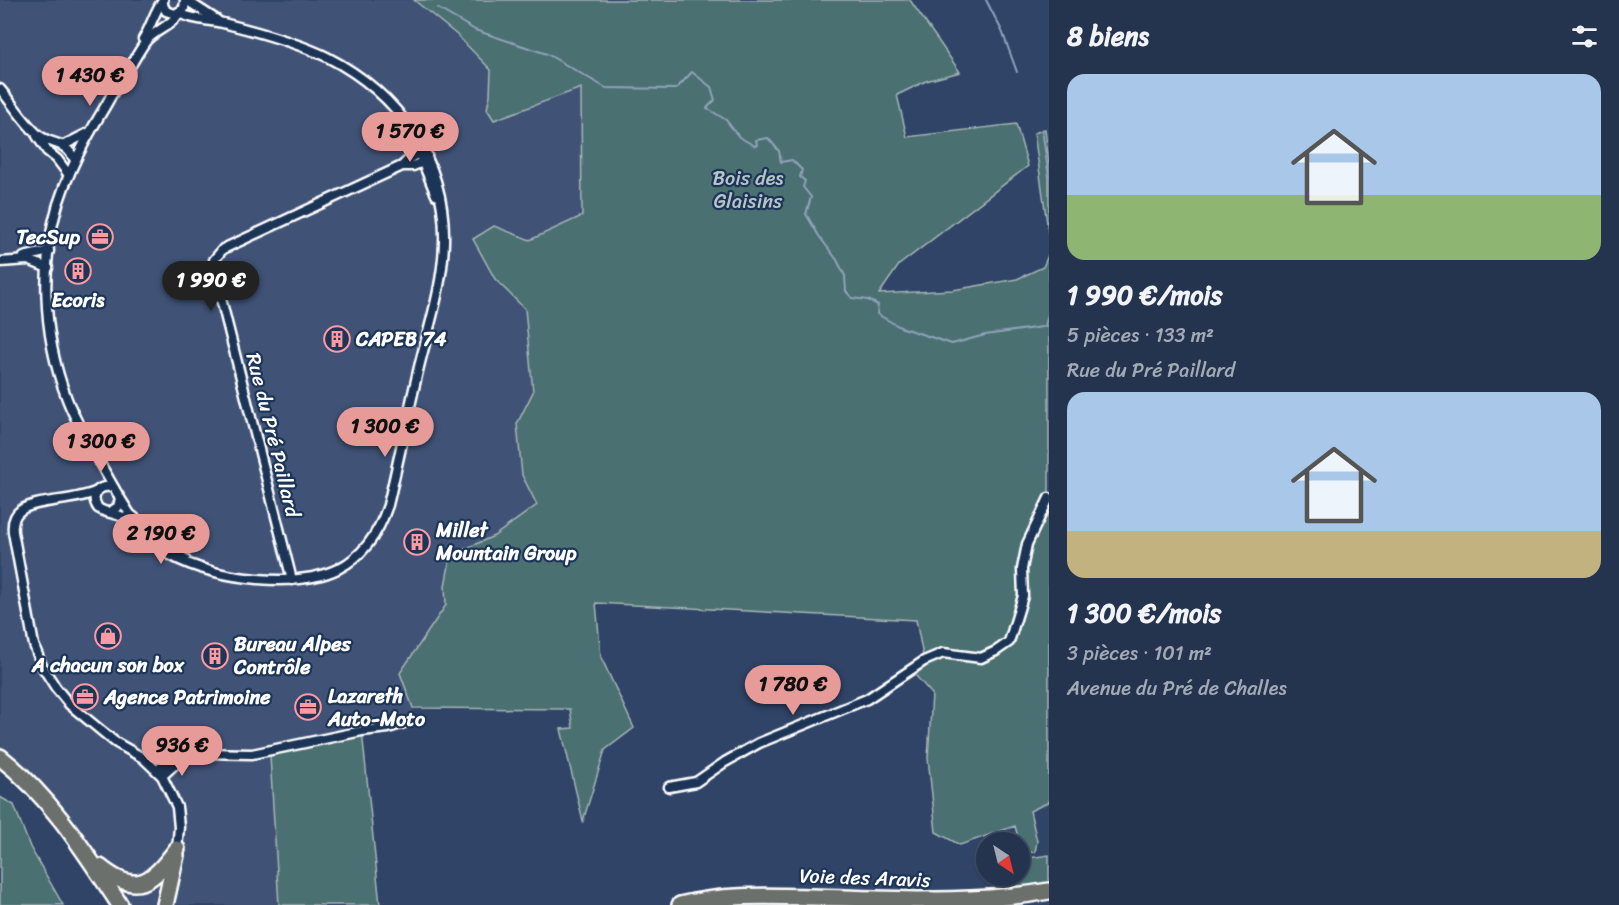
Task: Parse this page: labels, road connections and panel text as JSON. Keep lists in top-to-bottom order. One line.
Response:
{"streets":{"highway":["Voie des Aravis"],"street":["Rue du Pré Paillard"]},"parks":["Bois des Glaisins"],"places":{"office":["TecSup","Agence Patrimoine","Lazareth Auto-Moto"],"building":["Ecoris","CAPEB 74","Millet Mountain Group","Bureau Alpes Contrôle"],"shop":["A chacun son box"]},"north":"bottom right","page":{"heading":"8 biens","price":["1 430 €","1 570 €","1 990 €","1 300 €","1 300 €","2 190 €","1 780 €","936 €"],"list":[{"name":"1 990 €/mois","note":"5 pièces · 133 m² · Rue du Pré Paillard"},{"name":"1 300 €/mois","note":"3 pièces · 101 m² · Avenue du Pré de Challes"}]}}
